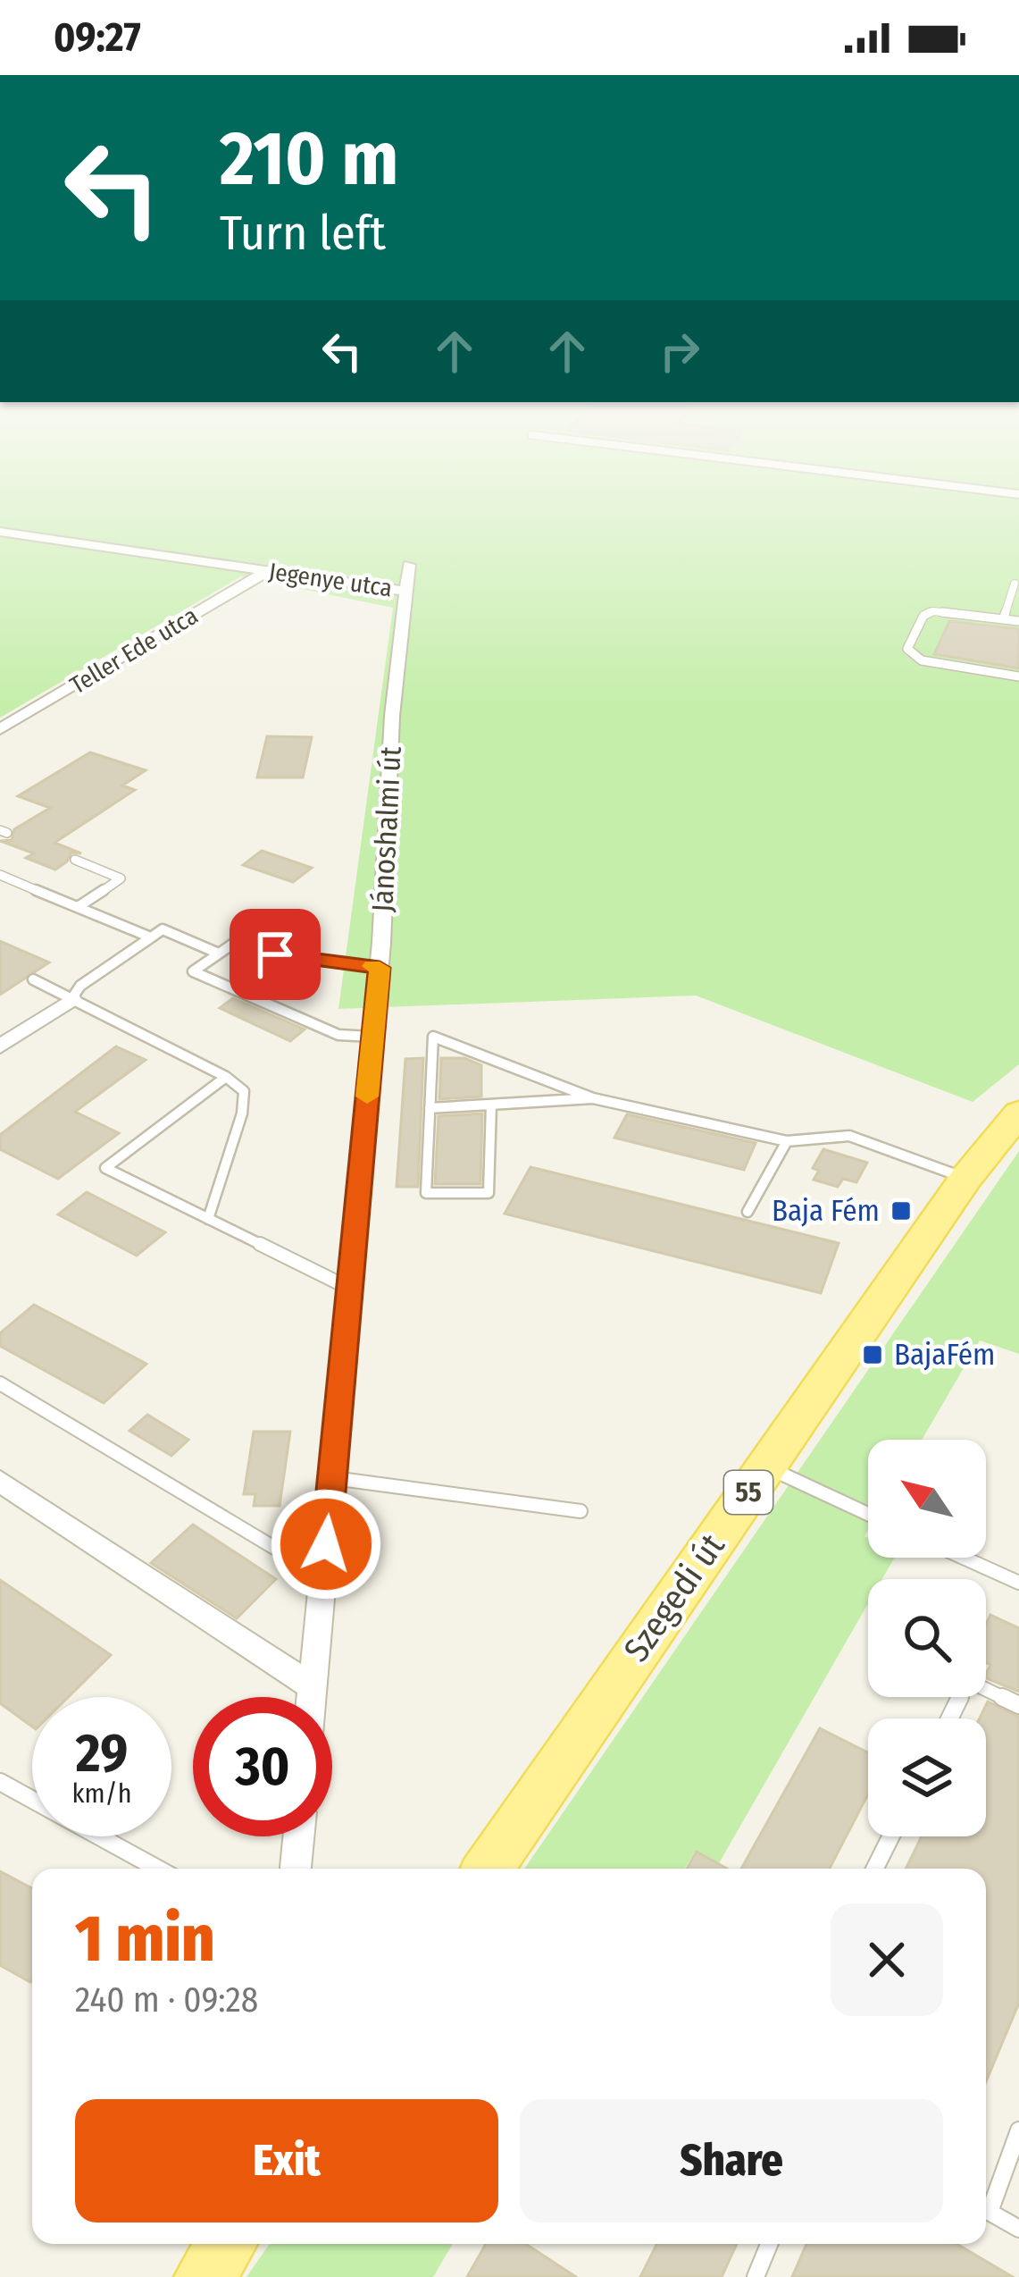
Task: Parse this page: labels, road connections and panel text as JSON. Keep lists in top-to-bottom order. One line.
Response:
{"streets":{"main road":["55","Szegedi út"],"street":["Jegenye utca","Teller Ede utca","Jánoshalmi út"]},"crossings":[["Jegenye utca","Teller Ede utca"],["Jegenye utca","Jánoshalmi út"]],"places":{"transit":["Baja Fém","BajaFém"]},"north":"top left","page":{"status":"09:27","turn":["210 m","Turn left"],"speed":"29 km/h","limit":"30","heading":["1 min","240 m · 09:28"],"buttons":["Exit","Share"]}}
